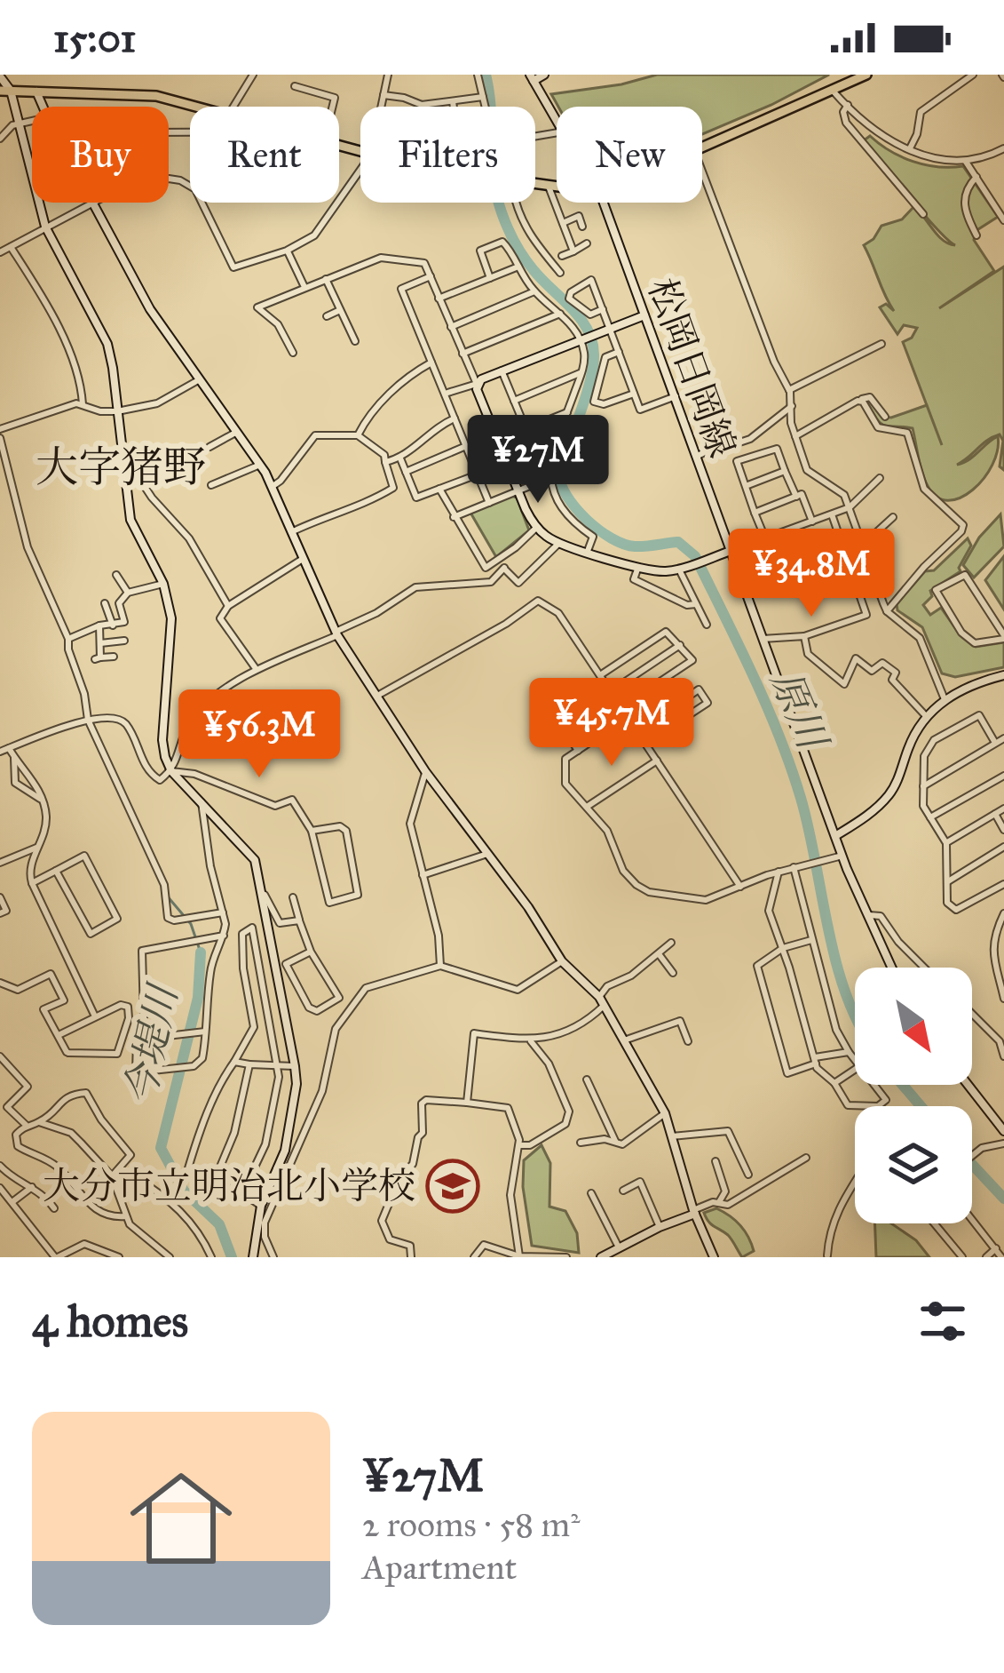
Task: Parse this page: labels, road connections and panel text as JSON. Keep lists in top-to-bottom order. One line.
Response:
{"streets":{"street":["松岡日岡線"]},"districts":["大字猪野"],"water":["原川","今堤川"],"places":{"school or university":["大分市立明治北小学校"]},"north":"bottom right","page":{"status":"15:01","chip":["Buy","Rent","Filters","New"],"price":["¥27M","¥34.8M","¥45.7M","¥56.3M"],"heading":"4 homes","list":[{"name":"¥27M","note":"2 rooms · 58 m² · Apartment"}]}}
